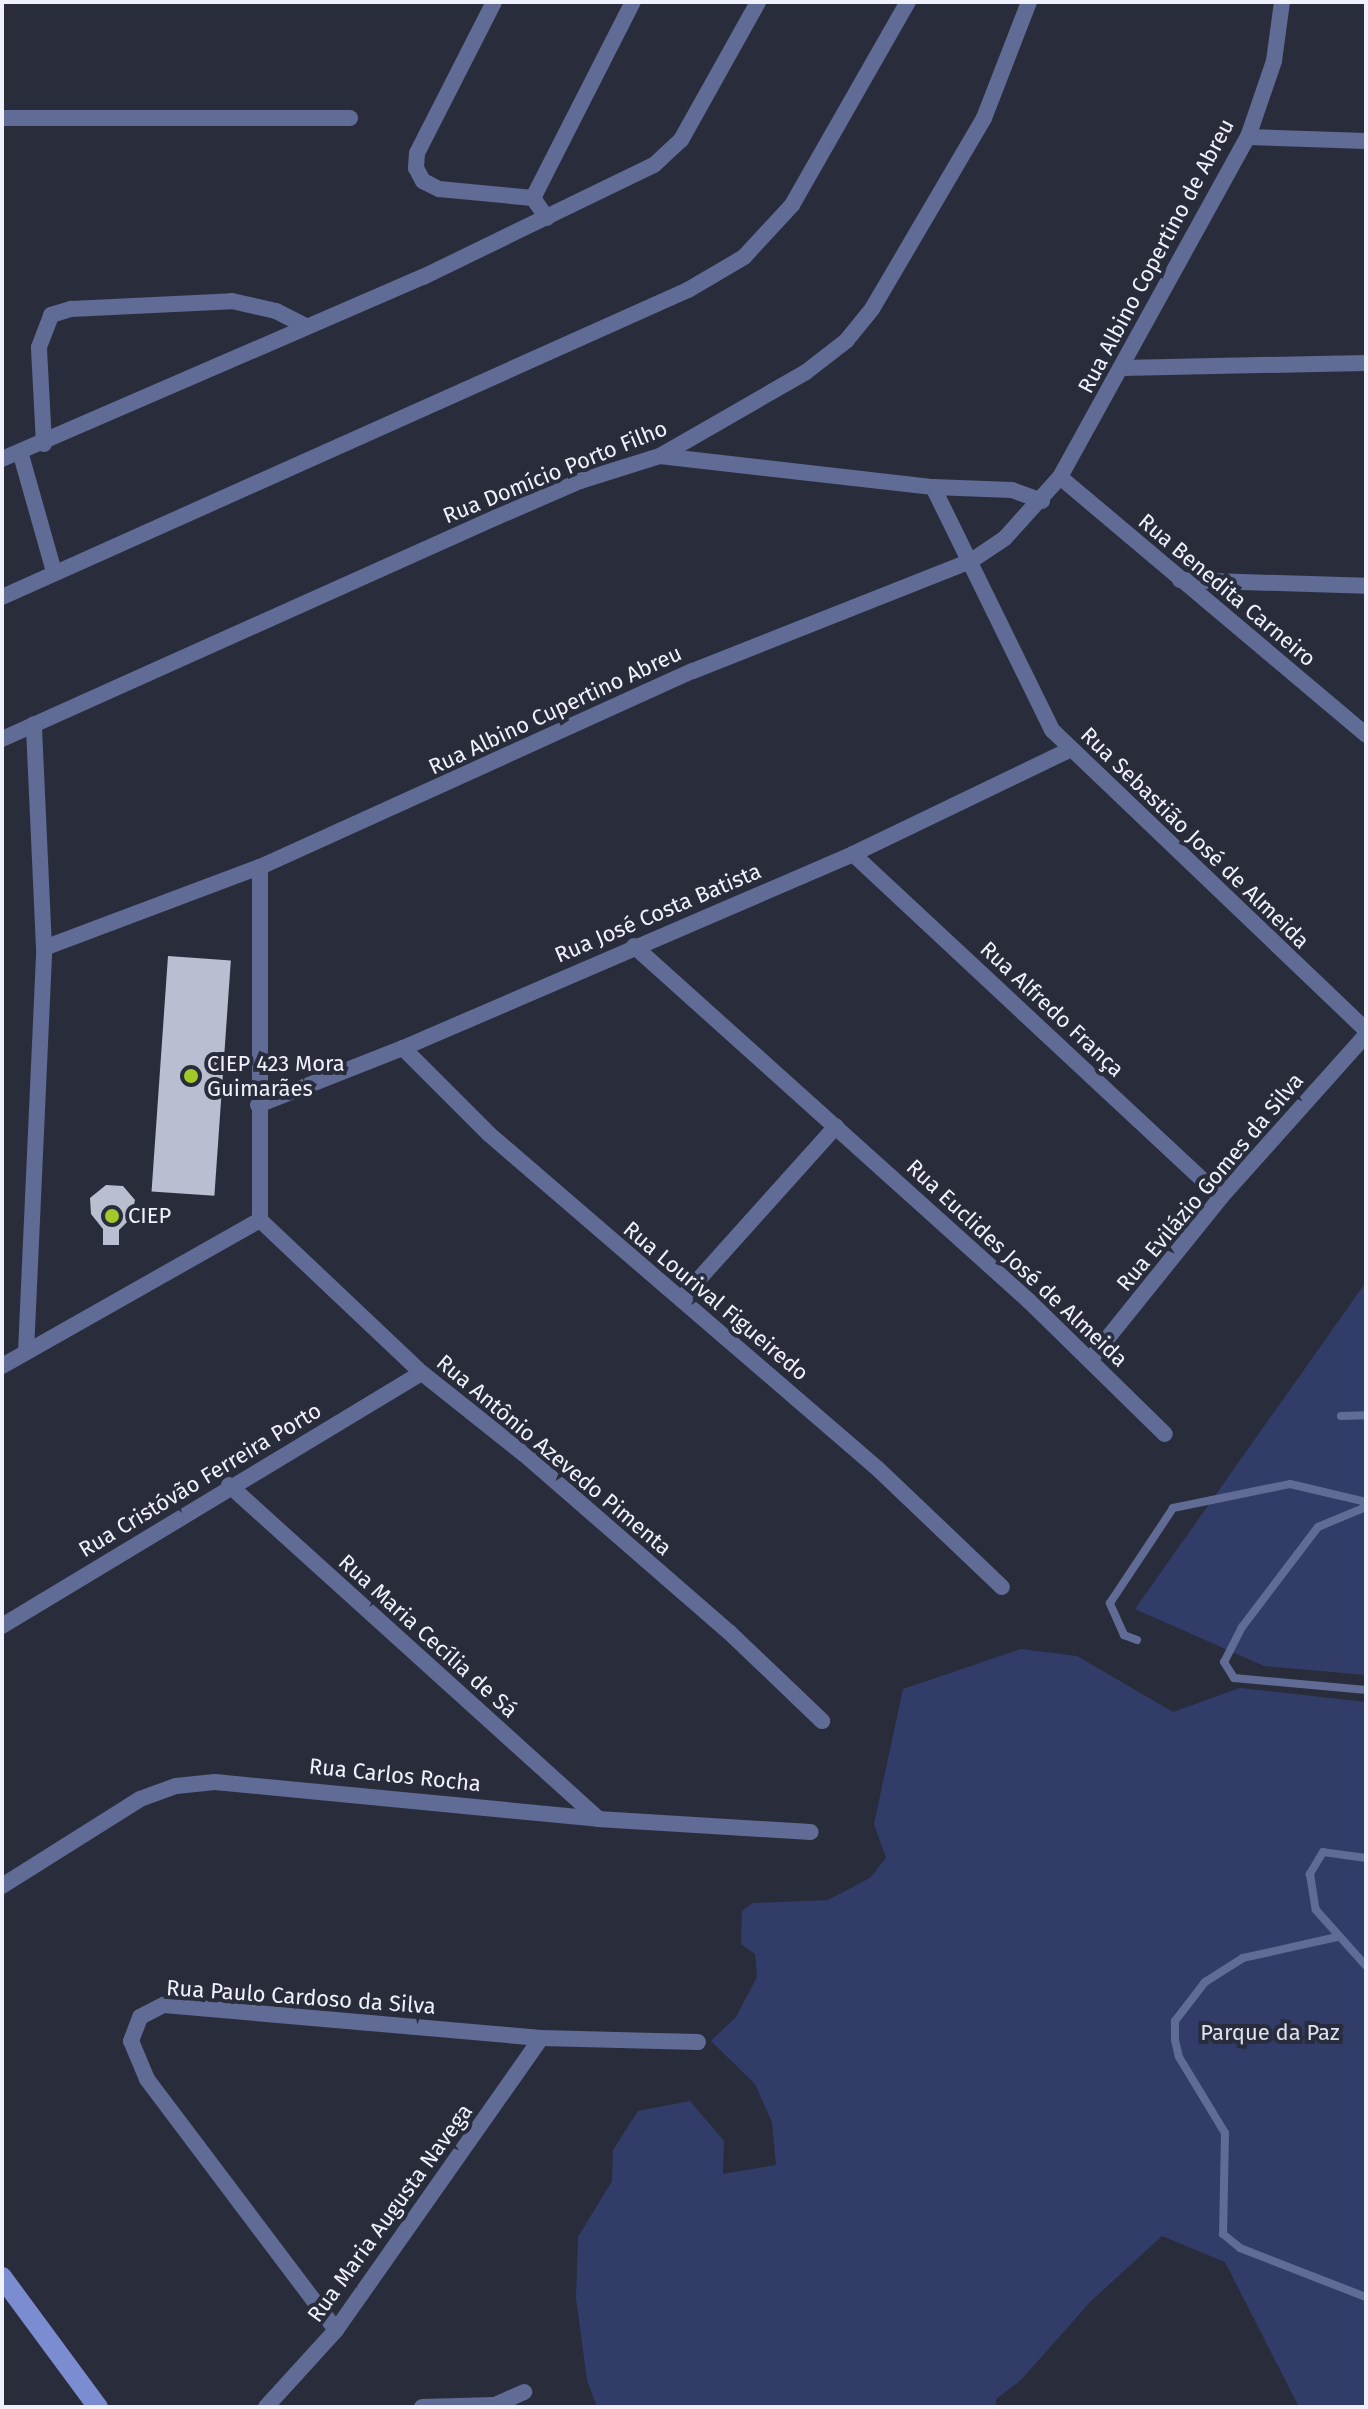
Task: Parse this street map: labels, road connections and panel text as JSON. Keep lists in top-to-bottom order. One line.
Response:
{"streets":{"street":["Rua Albino Copertino de Abreu","Rua Domício Porto Filho","Rua Benedita Carneiro","Rua Albino Cupertino Abreu","Rua Sebastião José de Almeida","Rua José Costa Batista","Rua Alfredo França","Rua Evilázio Gomes da Silva","Rua Euclides José de Almeida","Rua Lourival Figueiredo","Rua Antônio Azevedo Pimenta","Rua Cristóvão Ferreira Porto","Rua Maria Cecília de Sá","Rua Carlos Rocha","Rua Paulo Cardoso da Silva","Rua Maria Augusta Navega"]},"crossings":[["Rua Albino Copertino de Abreu","Rua Benedita Carneiro"],["Rua Albino Copertino de Abreu","Rua Albino Cupertino Abreu"],["Rua Benedita Carneiro","Rua Albino Cupertino Abreu"],["Rua Albino Cupertino Abreu","Rua Sebastião José de Almeida"],["Rua Sebastião José de Almeida","Rua José Costa Batista"],["Rua Sebastião José de Almeida","Rua Evilázio Gomes da Silva"],["Rua José Costa Batista","Rua Alfredo França"],["Rua José Costa Batista","Rua Euclides José de Almeida"],["Rua José Costa Batista","Rua Lourival Figueiredo"],["Rua Alfredo França","Rua Evilázio Gomes da Silva"],["Rua Evilázio Gomes da Silva","Rua Euclides José de Almeida"],["Rua Antônio Azevedo Pimenta","Rua Cristóvão Ferreira Porto"],["Rua Cristóvão Ferreira Porto","Rua Maria Cecília de Sá"],["Rua Maria Cecília de Sá","Rua Carlos Rocha"],["Rua Paulo Cardoso da Silva","Rua Maria Augusta Navega"]],"parks":["Parque da Paz"],"places":["CIEP 423 Mora Guimarães","CIEP"]}
